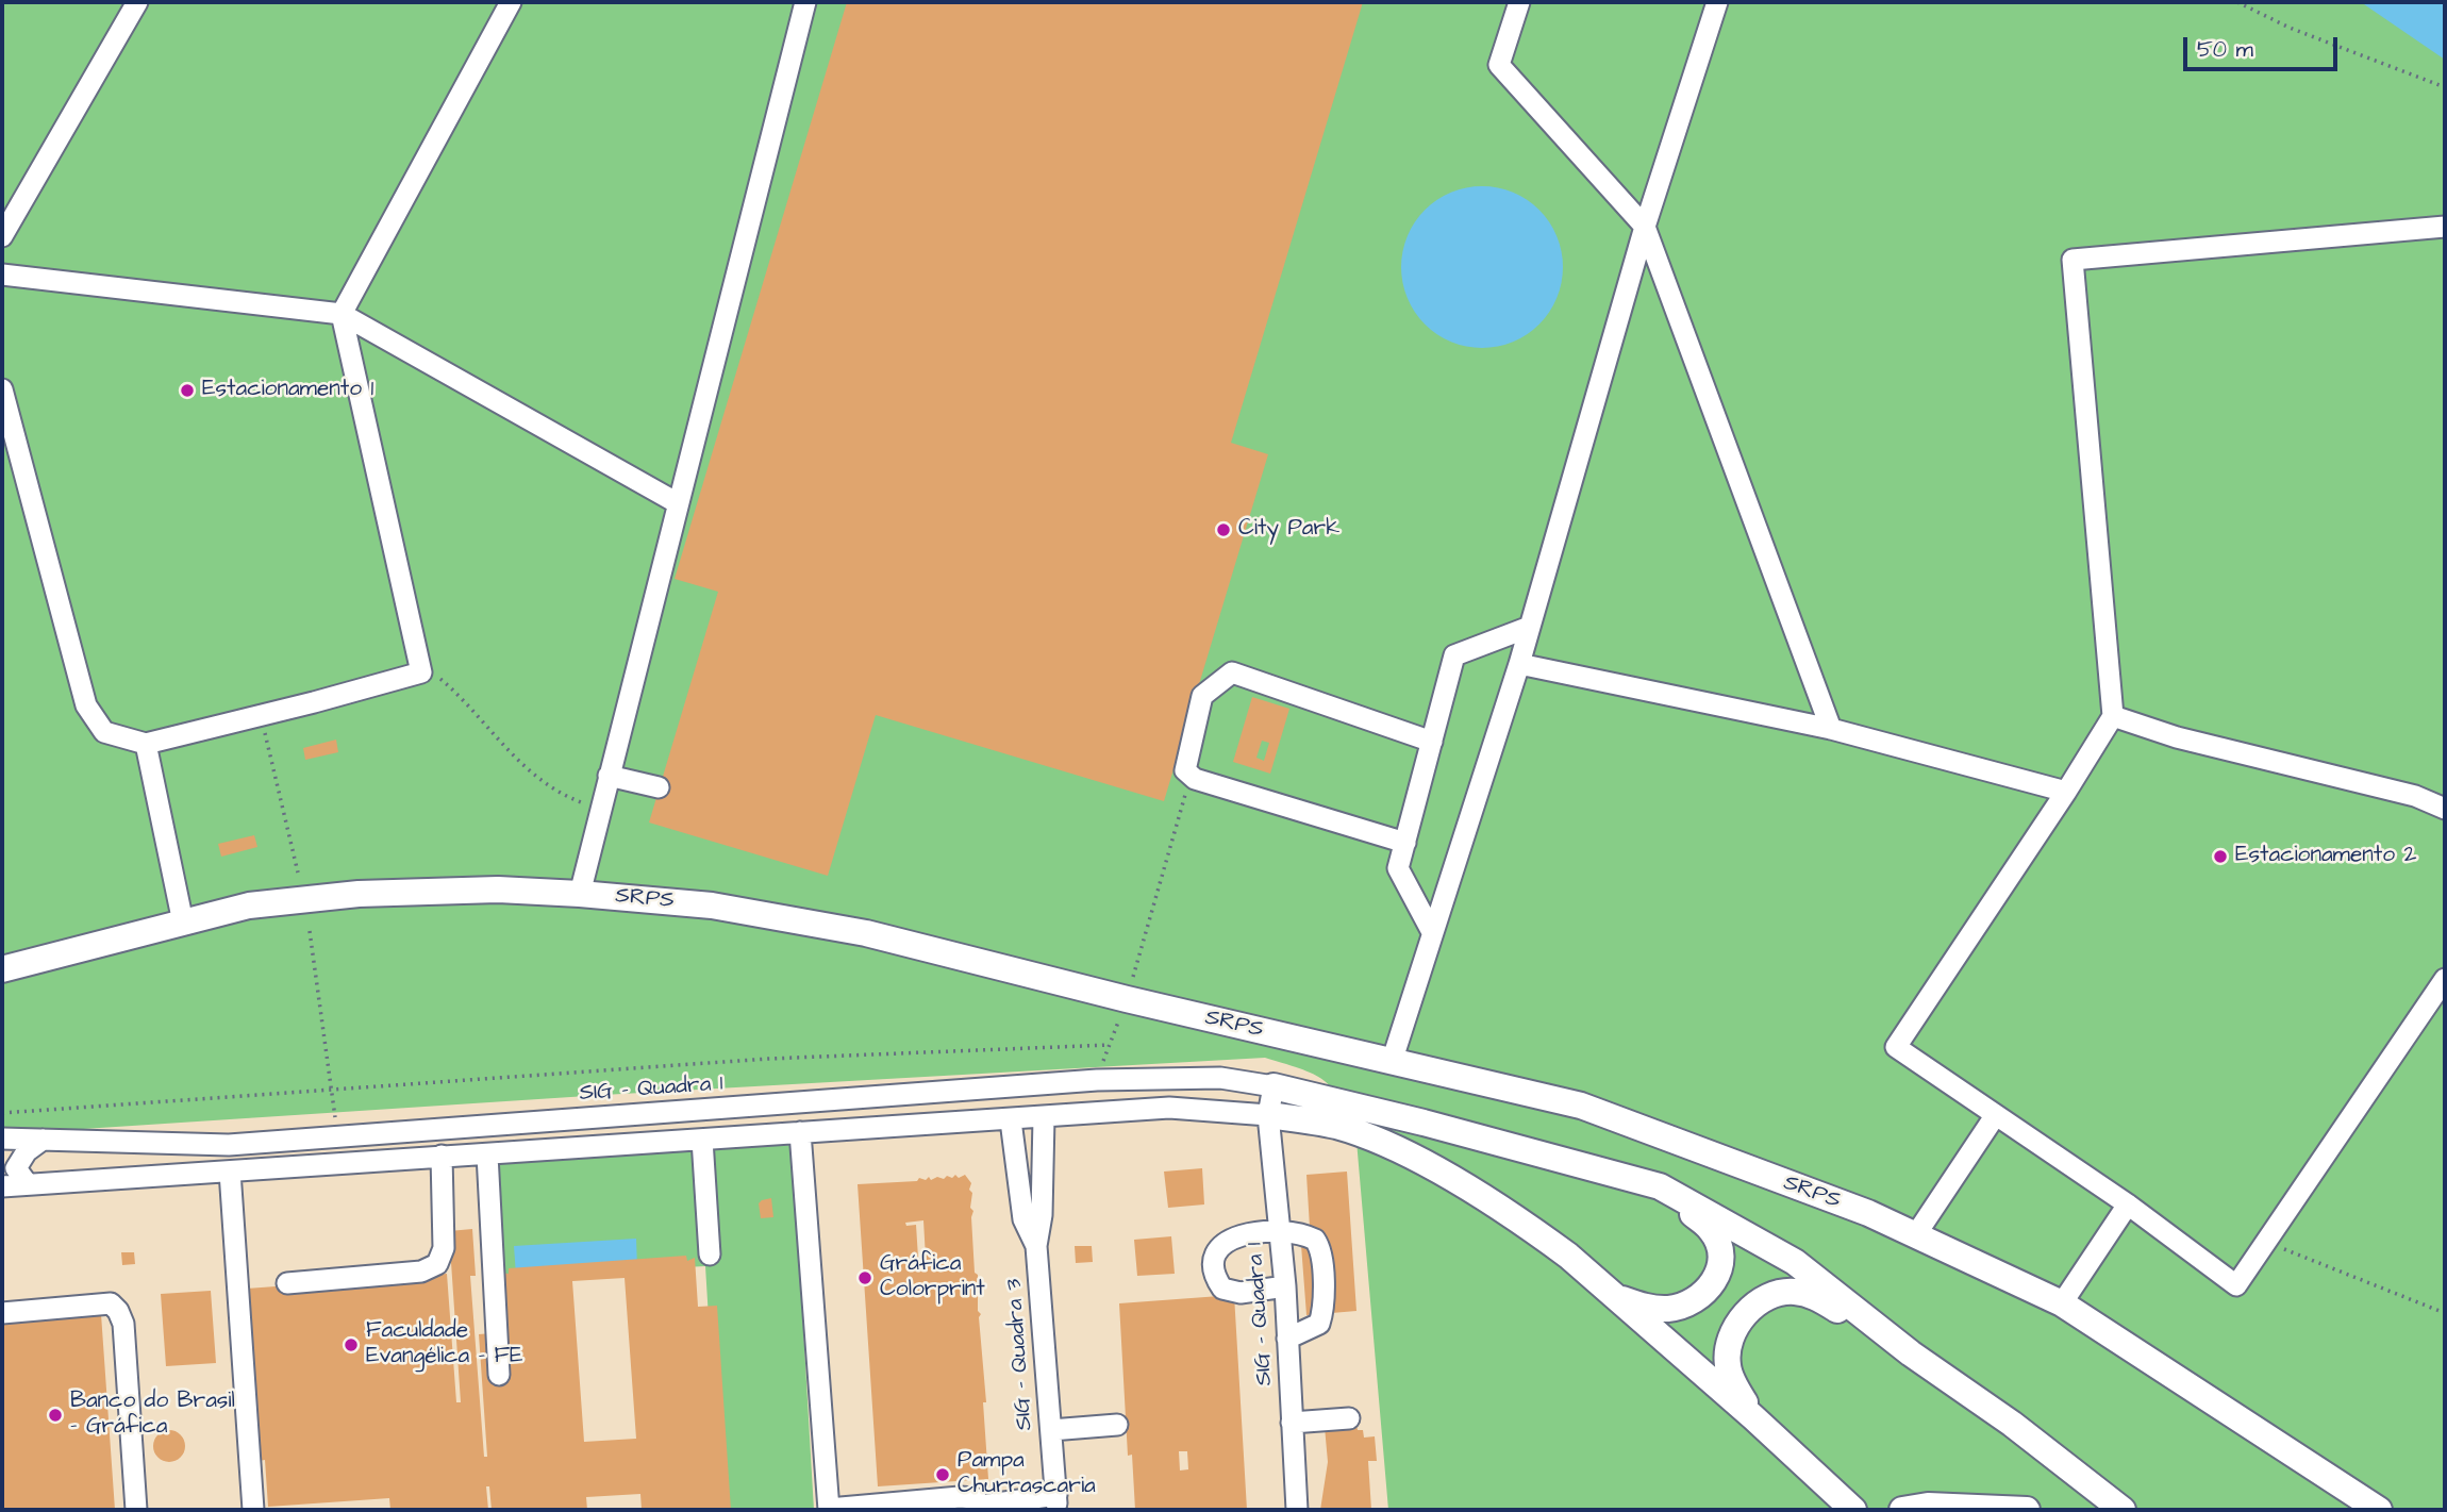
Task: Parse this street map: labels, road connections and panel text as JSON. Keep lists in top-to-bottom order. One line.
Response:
{"streets":{"main road":["SRPS"],"street":["SIG - Quadra 1","SIG - Quadra 3"]},"places":["Estacionamento 1","City Park","Estacionamento 2","Gráfica Colorprint","Faculdade Evangélica - FE","Banco do Brasil - Gráfica","Pampa Churrascaria"],"scale_bar":"50 m"}
